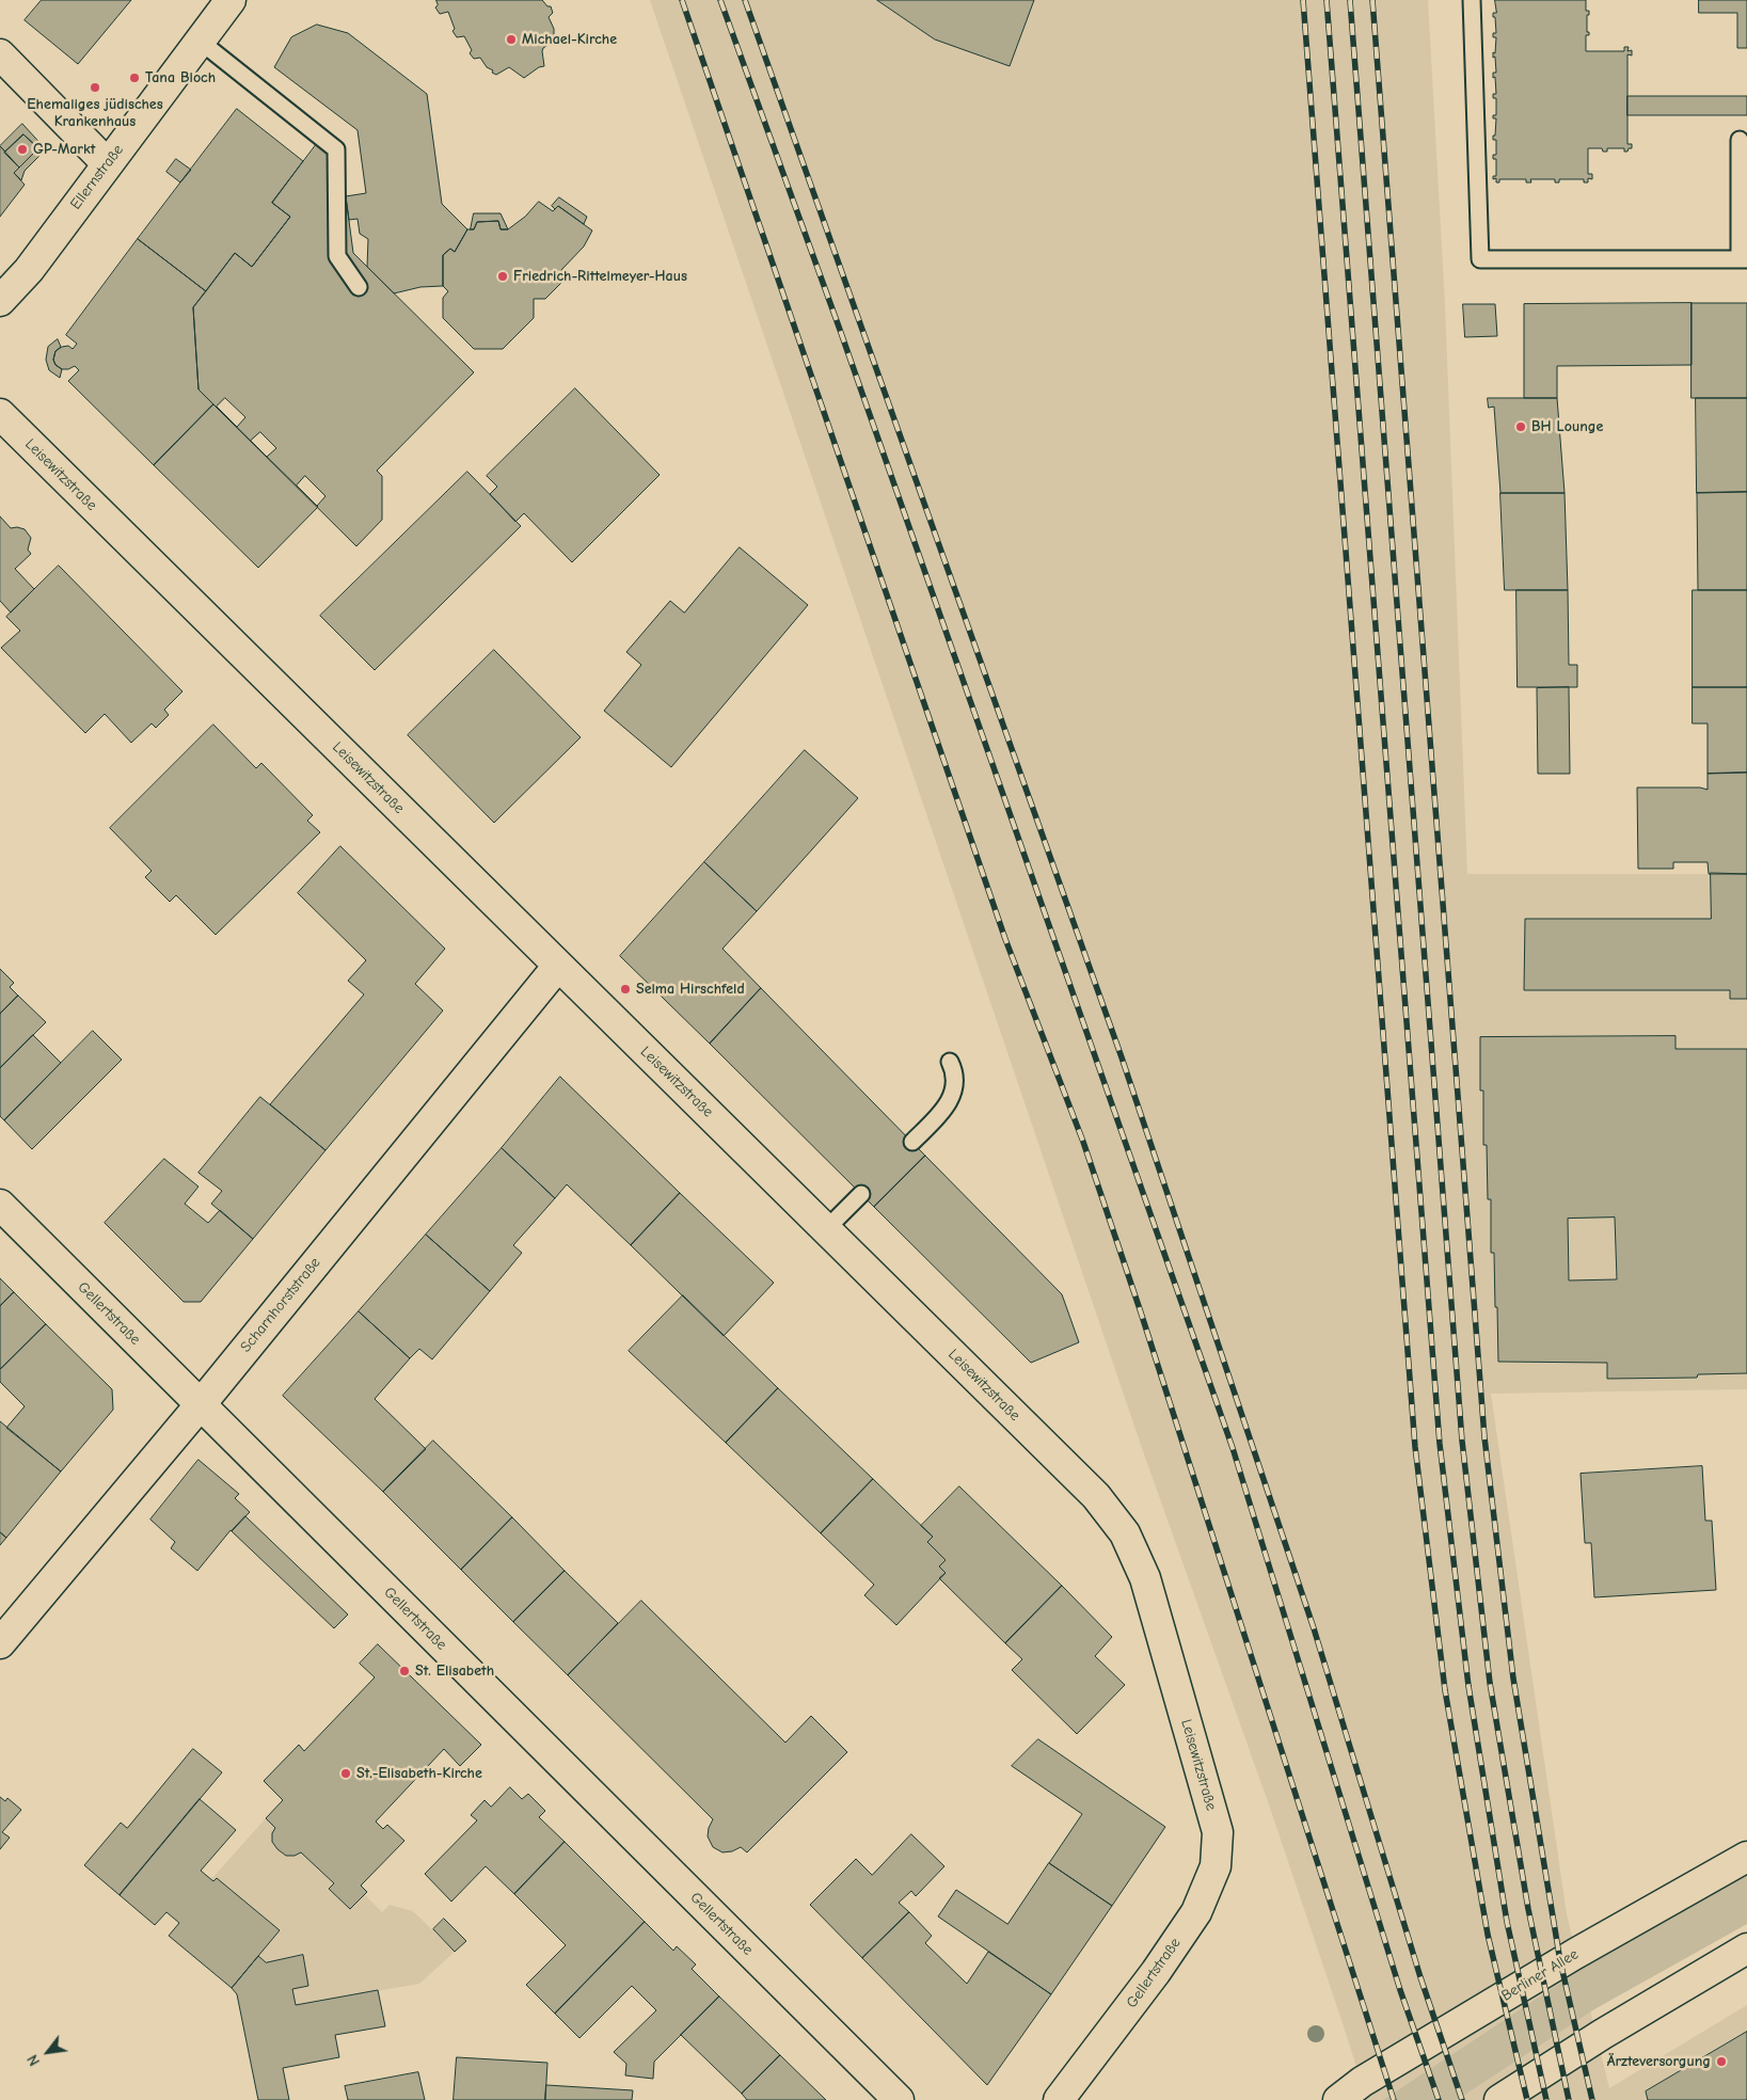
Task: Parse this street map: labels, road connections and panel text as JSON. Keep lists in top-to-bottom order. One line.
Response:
{"streets":{"street":["Ellernstraße","Leisewitzstraße","Scharnhorststraße","Gellertstraße","Berliner Allee"]},"crossings":[["Leisewitzstraße","Scharnhorststraße"],["Leisewitzstraße","Gellertstraße"],["Scharnhorststraße","Gellertstraße"]],"places":["Michael-Kirche","Tana Bloch","Ehemaliges jüdisches Krankenhaus","GP-Markt","Friedrich-Rittelmeyer-Haus","BH Lounge","Selma Hirschfeld","St. Elisabeth","St.-Elisabeth-Kirche","Ärzteversorgung"],"north":"bottom left"}
